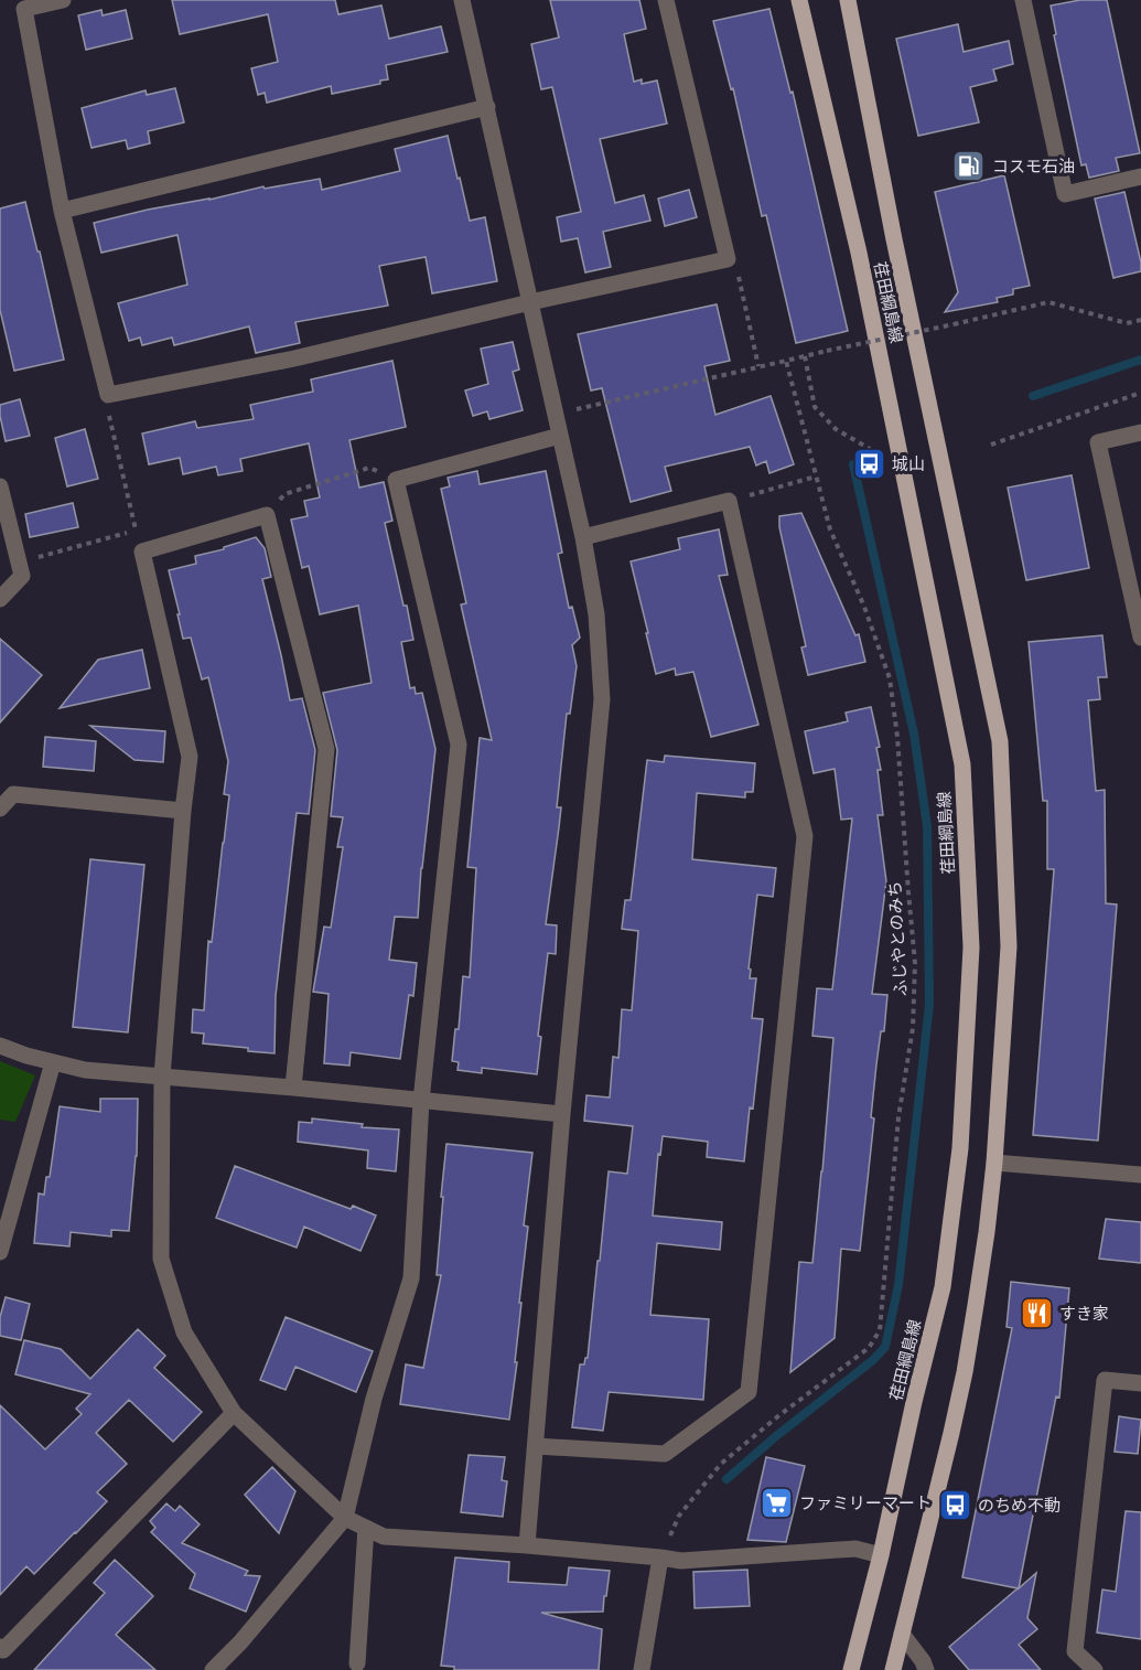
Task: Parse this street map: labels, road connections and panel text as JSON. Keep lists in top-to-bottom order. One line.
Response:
{"streets":{"main road":["荏田綱島線"],"path":["ふじやとのみち"]},"places":{"fuel station":["コスモ石油"],"bus stop":["城山","のちめ不動"],"restaurant":["すき家"],"supermarket":["ファミリーマート"]}}
